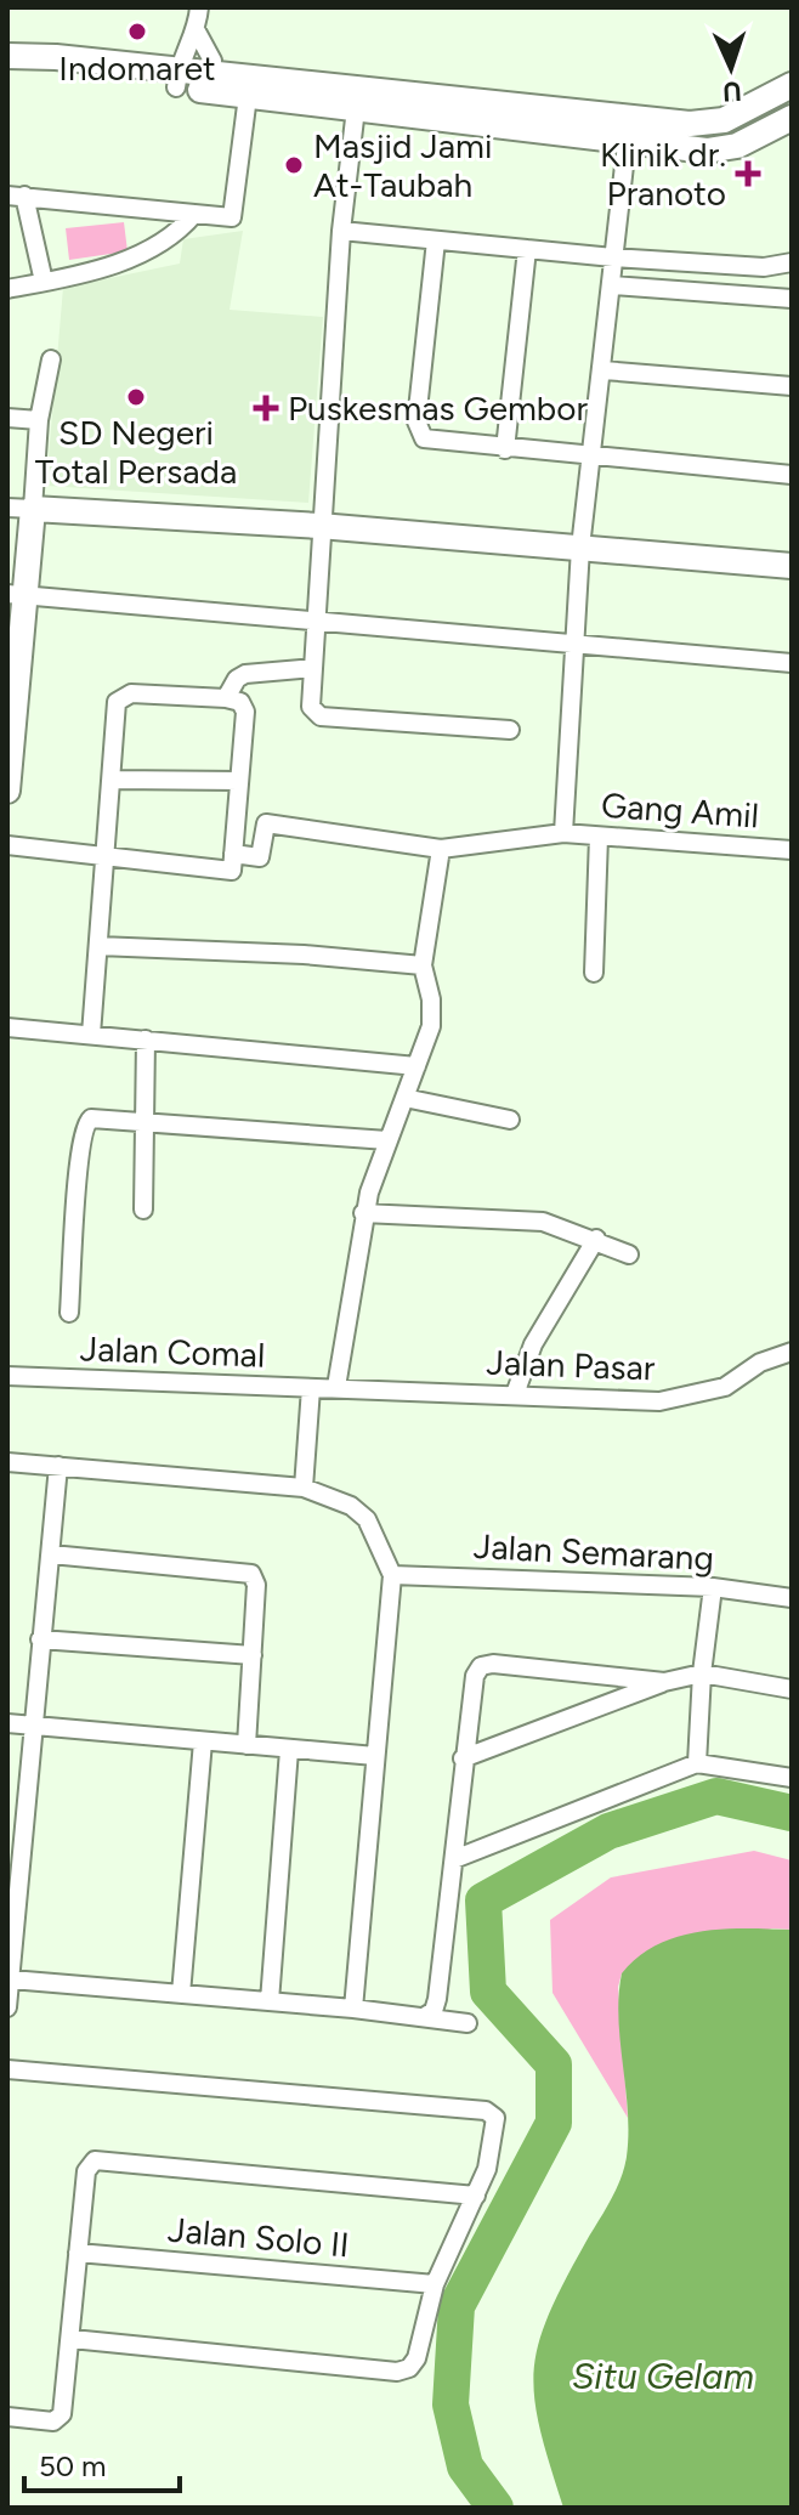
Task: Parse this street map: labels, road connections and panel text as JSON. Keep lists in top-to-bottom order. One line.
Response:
{"streets":{"street":["Gang Amil","Jalan Comal","Jalan Pasar","Jalan Semarang","Jalan Solo II"]},"crossings":[["Jalan Comal","Jalan Pasar"]],"water":["Situ Gelam"],"places":{"other":["Indomaret","Masjid Jami At-Taubah","SD Negeri Total Persada"],"health":["Klinik dr. Pranoto","Puskesmas Gembor"]},"scale_bar":"50 m","north":"bottom"}
